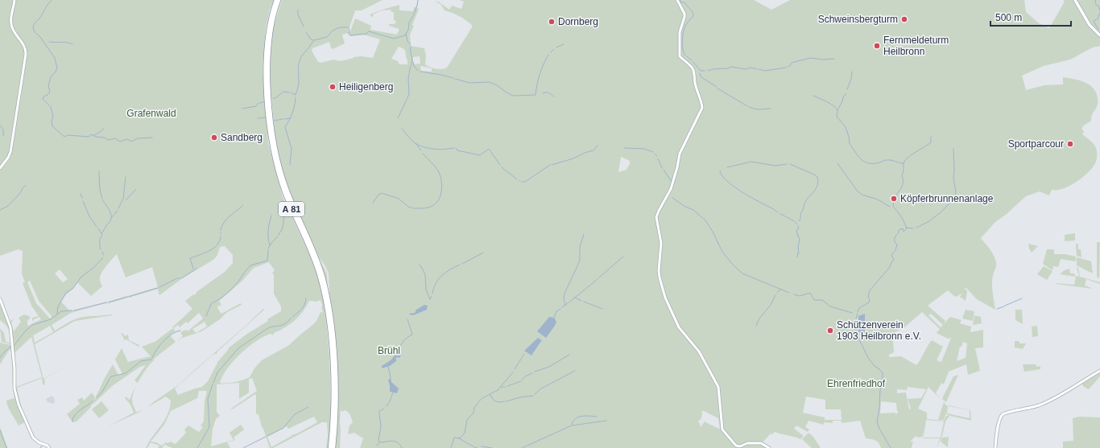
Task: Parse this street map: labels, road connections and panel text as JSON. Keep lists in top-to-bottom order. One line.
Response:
{"streets":{"highway":["A 81"]},"parks":["Grafenwald","Brühl","Ehrenfriedhof"],"places":["Schweinsbergturm","Dornberg","Fernmeldeturm Heilbronn","Heiligenberg","Sandberg","Sportparcour","Köpferbrunnenanlage","Schützenverein 1903 Heilbronn e.V."],"scale_bar":"500 m"}
